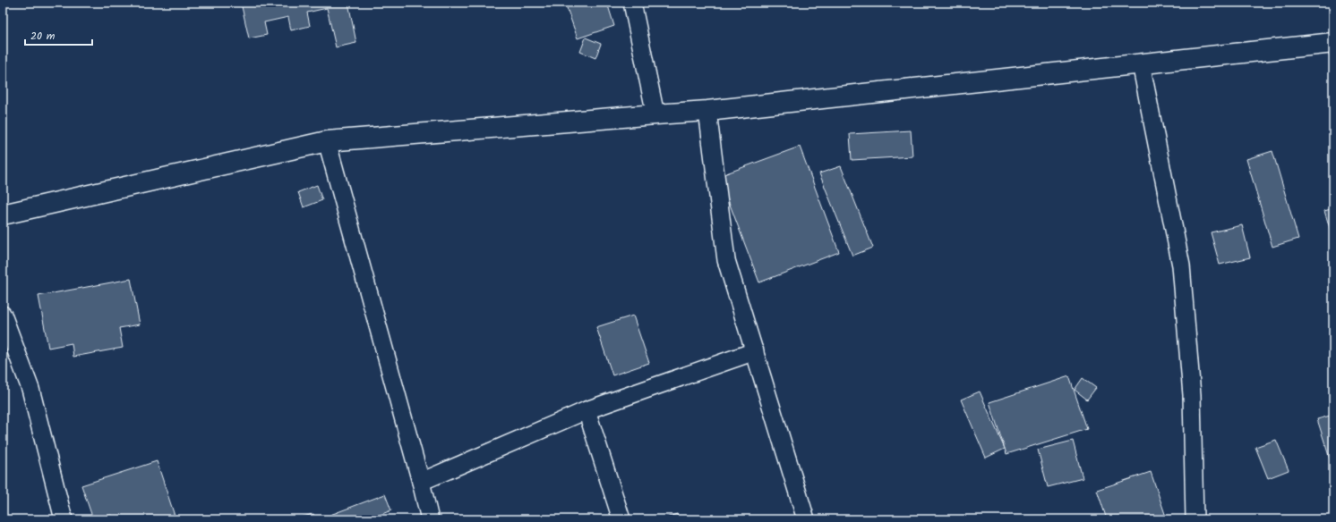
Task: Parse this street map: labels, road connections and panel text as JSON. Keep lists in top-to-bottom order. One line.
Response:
{"scale_bar":"20 m"}
